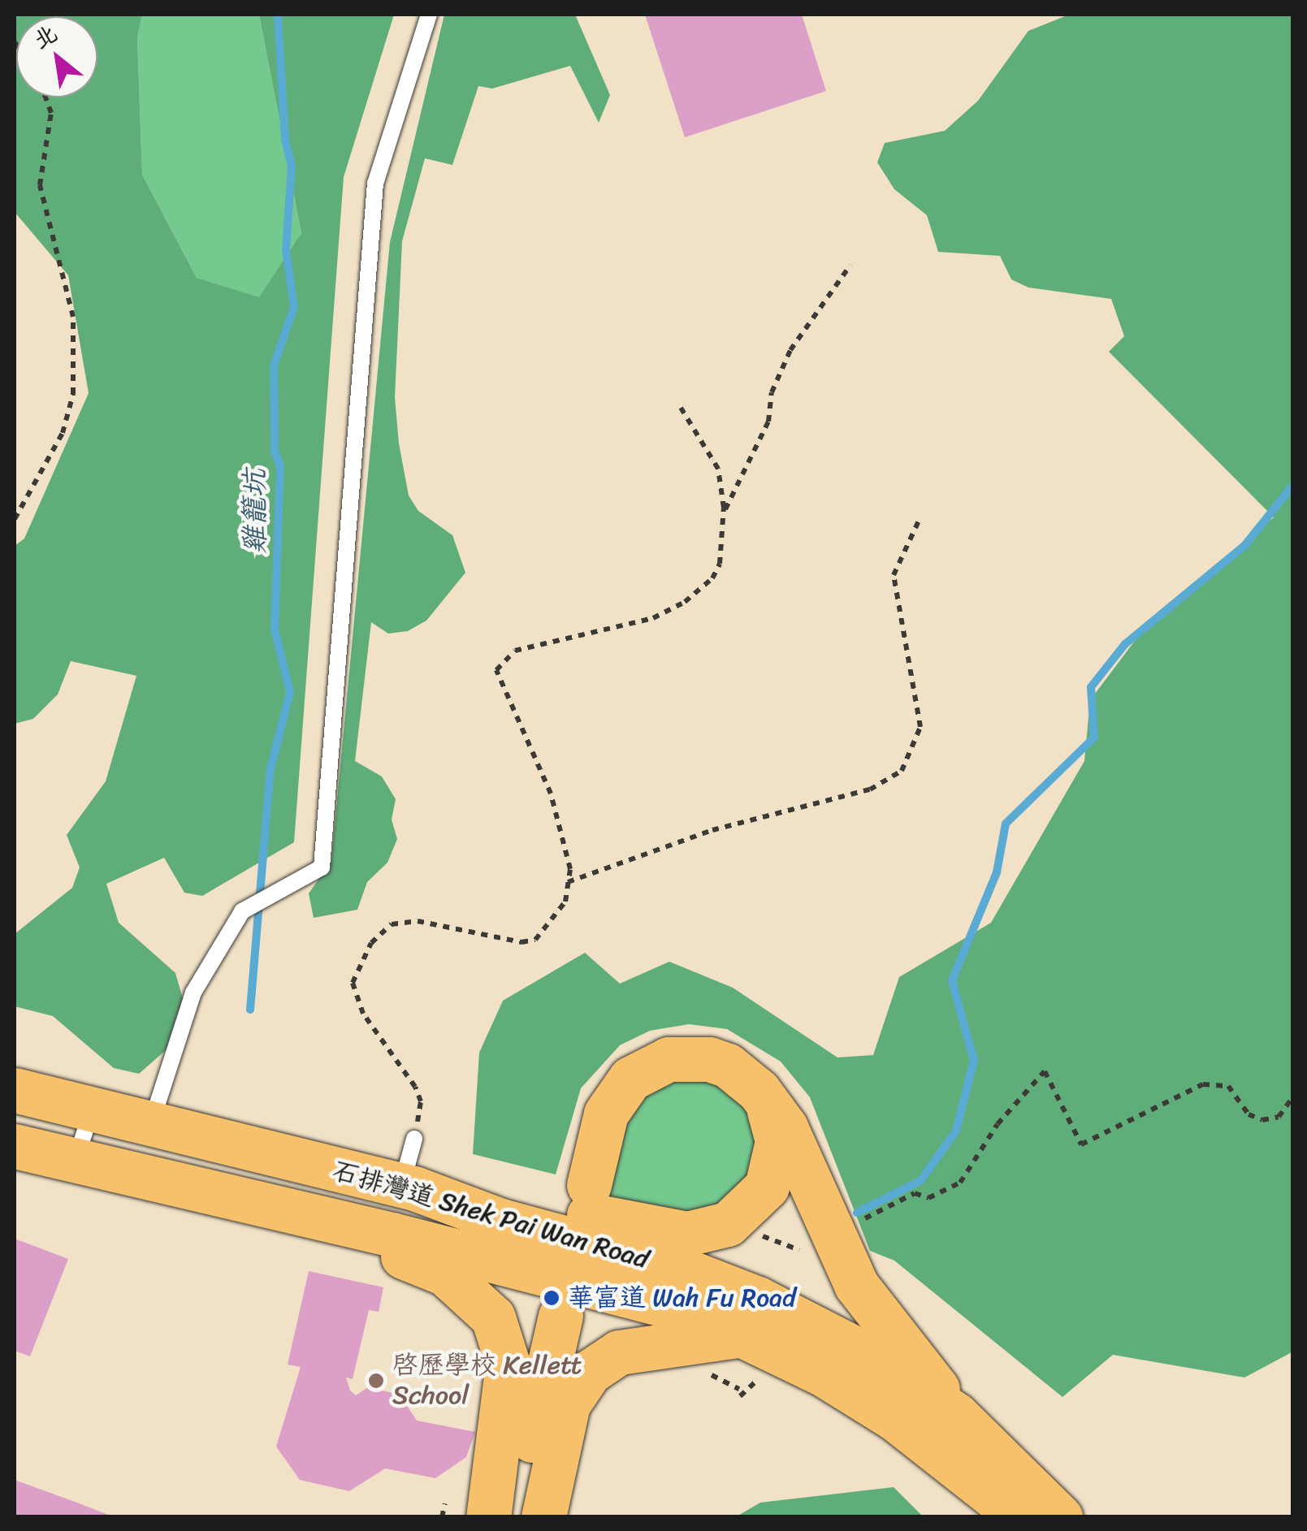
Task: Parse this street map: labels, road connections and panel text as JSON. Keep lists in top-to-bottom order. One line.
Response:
{"streets":{"main road":["石排灣道 Shek Pai Wan Road"]},"water":["雞籠坑"],"places":["華富道 Wah Fu Road","啓歷學校 Kellett School"],"north":"top left"}
